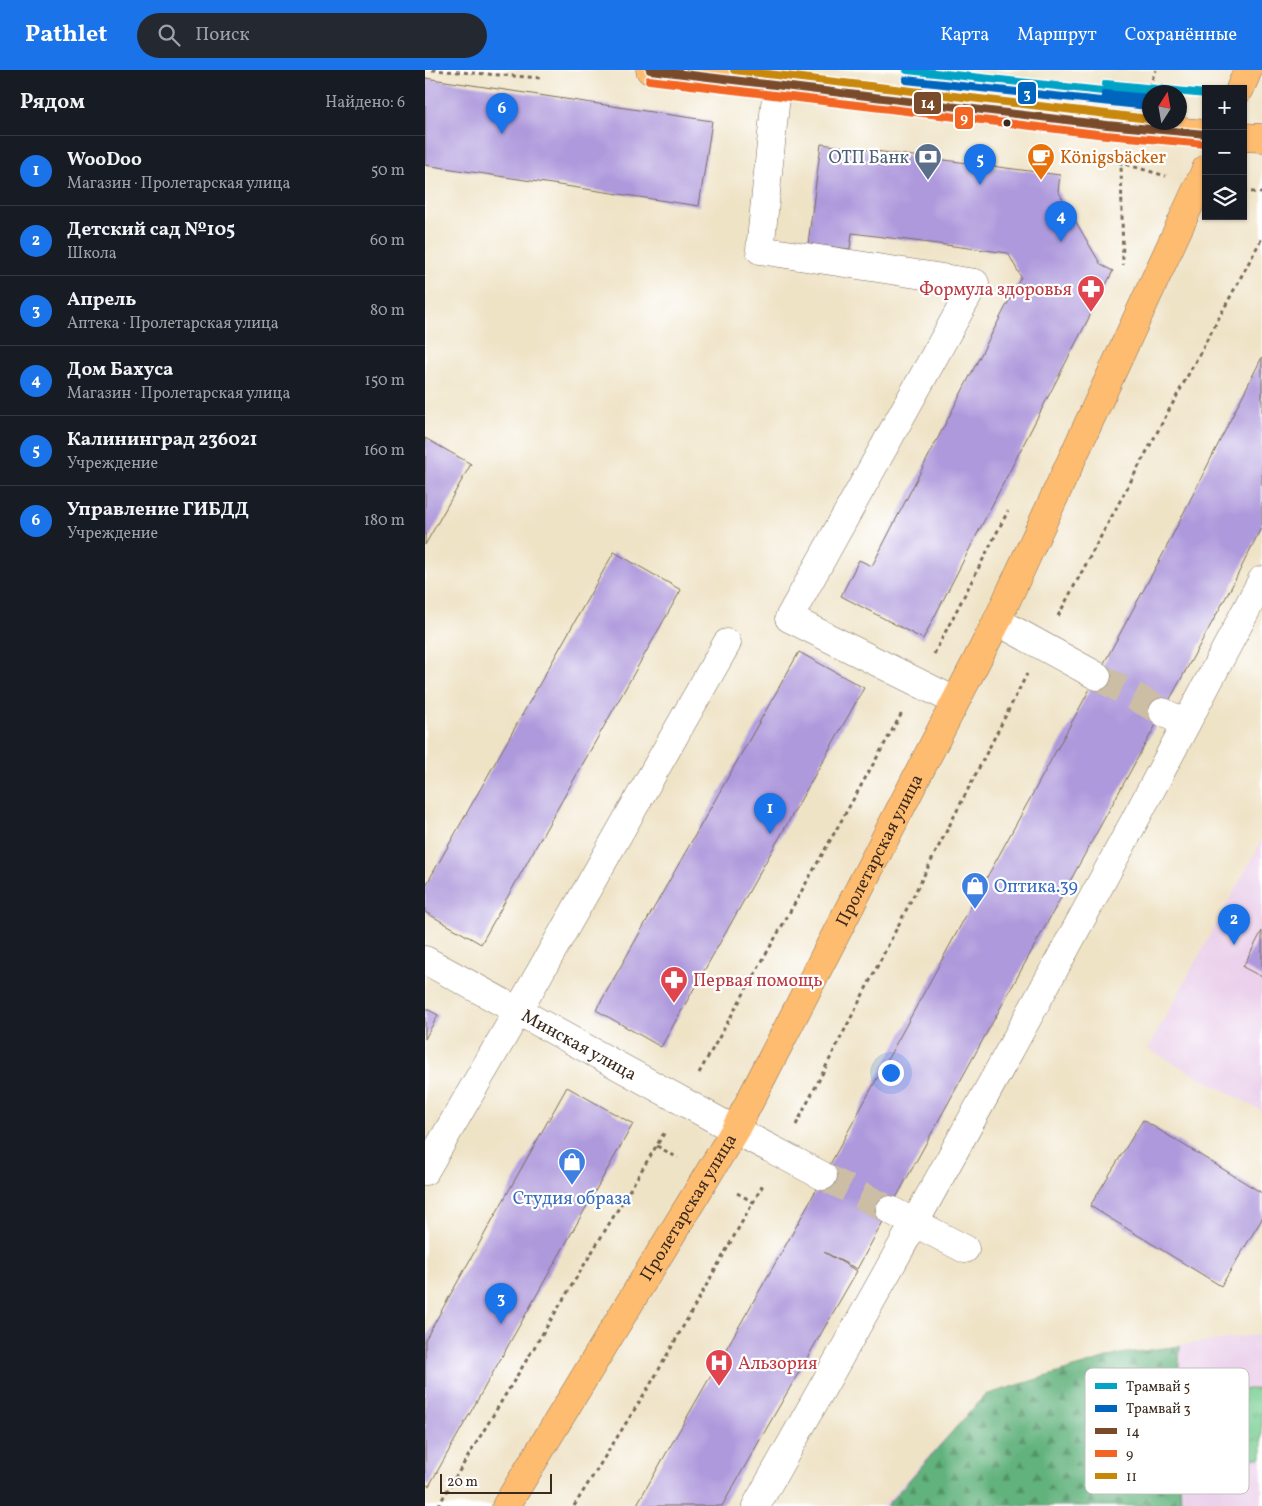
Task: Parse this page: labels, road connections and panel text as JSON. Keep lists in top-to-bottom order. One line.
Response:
{"streets":{"main road":["Пролетарская улица"],"street":["Минская улица"]},"crossings":[["Пролетарская улица","Минская улица"]],"places":{"bank":["ОТП Банк"],"cafe":["Königsbäcker"],"pharmacy":["Формула здоровья","Первая помощь"],"shop":["Оптика.39","Студия образа"],"hospital":["Альзория"]},"lines":["tram line 5","transit line 14","transit line 11","tram line 3","transit line 9"],"legend":["Трамвай 5","Трамвай 3","14","9","11"],"scale_bar":"20 m","north":"top","page":{"header":"Pathlet","search":"Поиск","nav":["Карта","Маршрут","Сохранённые"],"heading":["Рядом","Найдено: 6"],"map_buttons":["+","−"],"pins":["6","5","4","1","2","3"],"list":[{"mark":"1","name":"WooDoo","note":"Магазин · Пролетарская улица","value":"50 m"},{"mark":"2","name":"Детский сад №105","note":"Школа","value":"60 m"},{"mark":"3","name":"Апрель","note":"Аптека · Пролетарская улица","value":"80 m"},{"mark":"4","name":"Дом Бахуса","note":"Магазин · Пролетарская улица","value":"150 m"},{"mark":"5","name":"Калининград 236021","note":"Учреждение","value":"160 m"},{"mark":"6","name":"Управление ГИБДД","note":"Учреждение","value":"180 m"}],"scale":"20 m"}}
